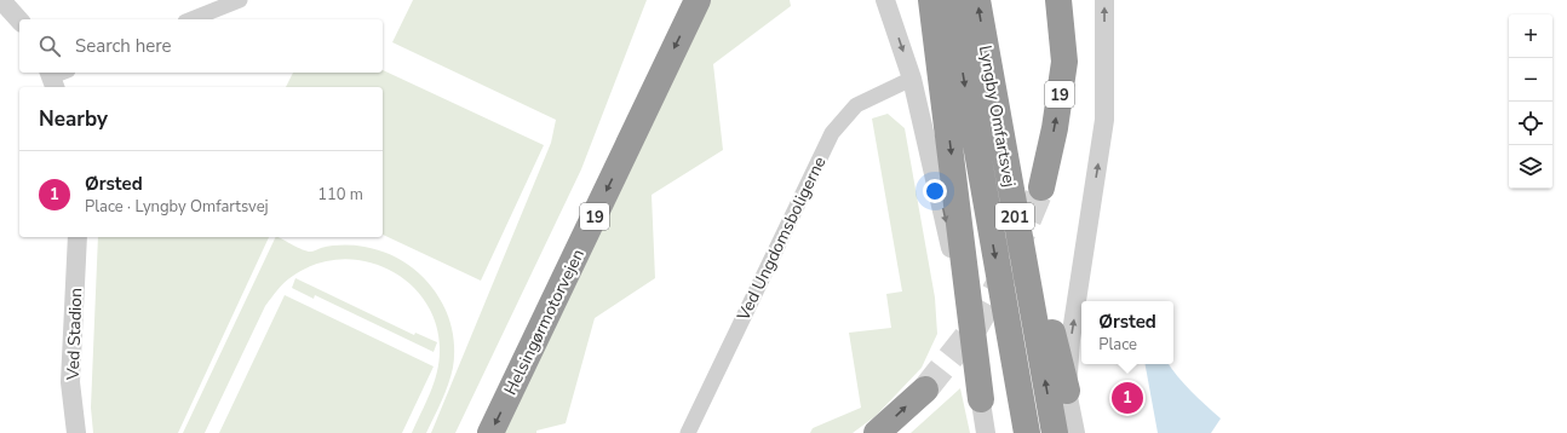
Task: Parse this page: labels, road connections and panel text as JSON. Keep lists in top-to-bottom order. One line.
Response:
{"streets":{"highway":["19","Lyngby Omfartsvej","201","Helsingørmotorvejen"],"street":["Ved Ungdomsboligerne","Ved Stadion"]},"one_way":["Helsingørmotorvejen"],"page":{"map_buttons":["+","−"],"search":"Search here","heading":"Nearby","list":[{"mark":"1","name":"Ørsted","note":"Place · Lyngby Omfartsvej","value":"110 m"}],"popup":["Ørsted","Place"],"pins":"1"}}
